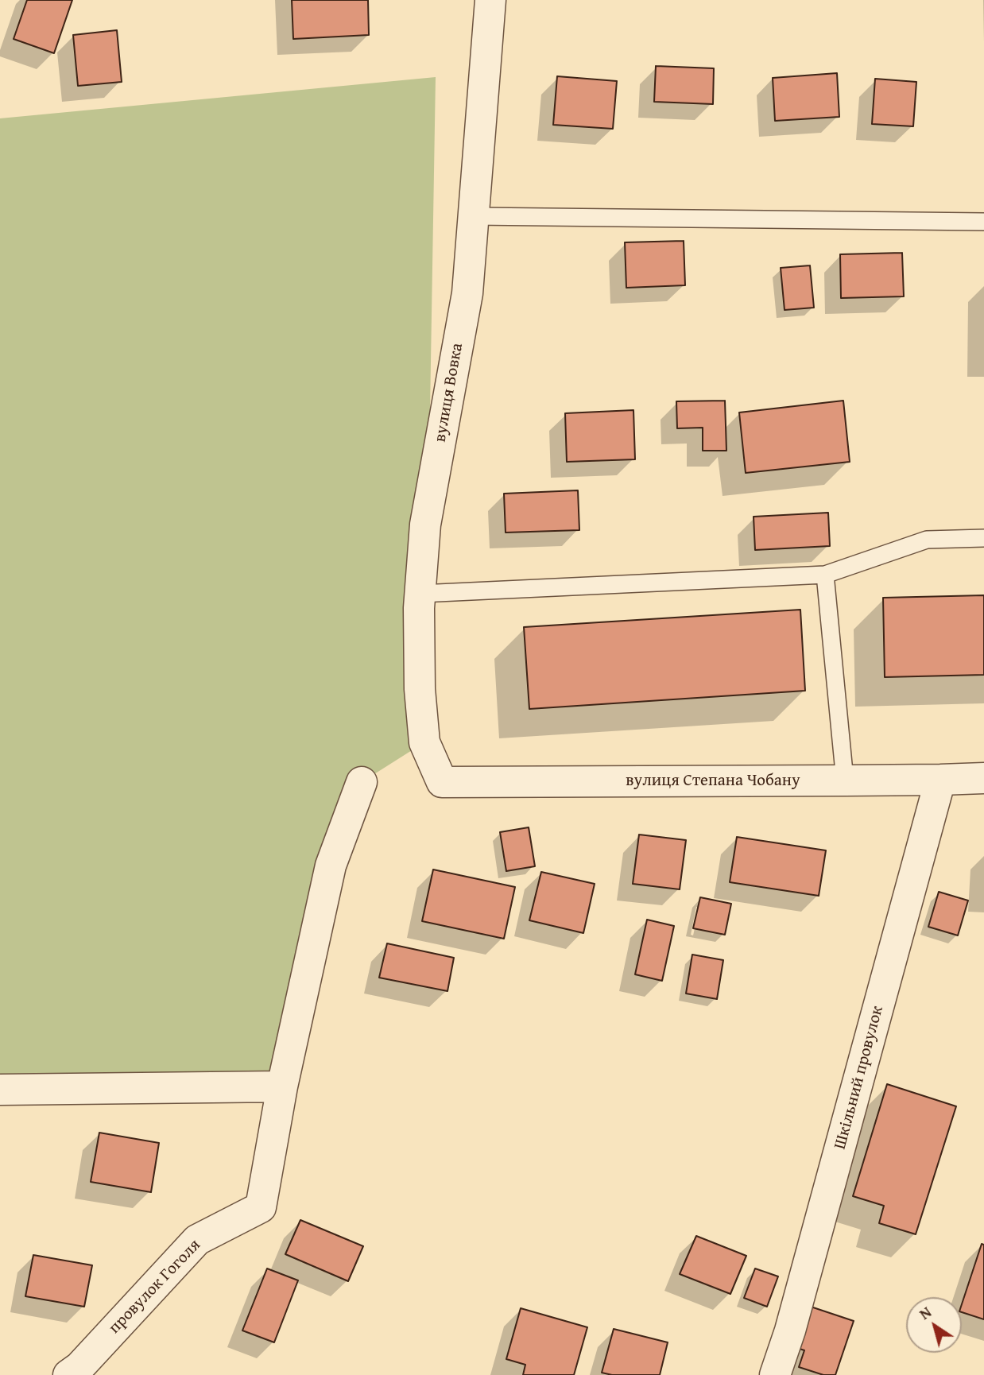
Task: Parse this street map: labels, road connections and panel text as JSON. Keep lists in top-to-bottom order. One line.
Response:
{"streets":{"street":["вулиця Вовка","вулиця Степана Чобану","Шкільний провулок","провулок Гоголя"]},"crossings":[["вулиця Вовка","вулиця Степана Чобану"],["вулиця Степана Чобану","Шкільний провулок"]],"north":"top left"}
